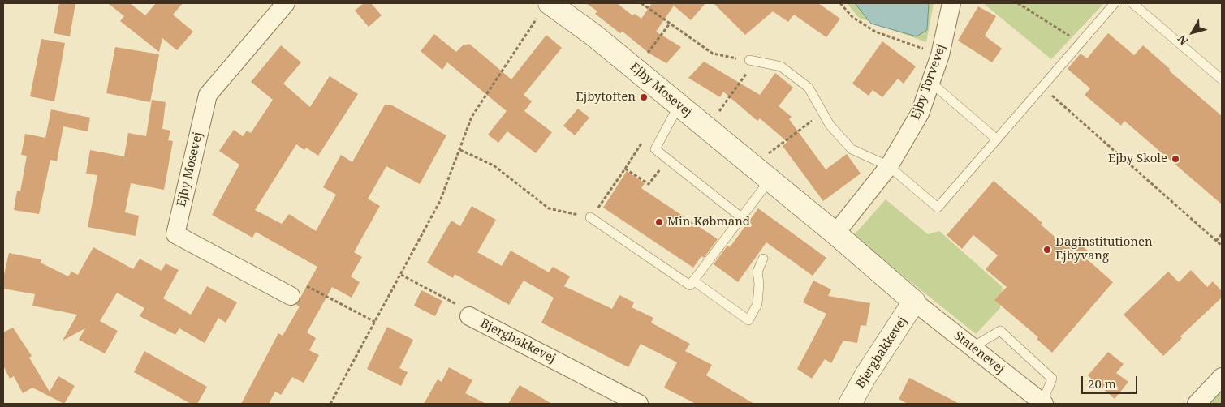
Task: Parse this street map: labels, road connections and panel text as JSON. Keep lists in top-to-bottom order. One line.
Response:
{"streets":{"street":["Ejby Torvevej","Ejby Mosevej","Bjergbakkevej","Statenevej"]},"crossings":[["Ejby Torvevej","Ejby Mosevej"],["Ejby Mosevej","Bjergbakkevej"],["Ejby Mosevej","Statenevej"],["Bjergbakkevej","Statenevej"]],"places":["Ejbytoften","Ejby Skole","Min Købmand","Daginstitutionen Ejbyvang"],"scale_bar":"20 m","north":"bottom left"}
